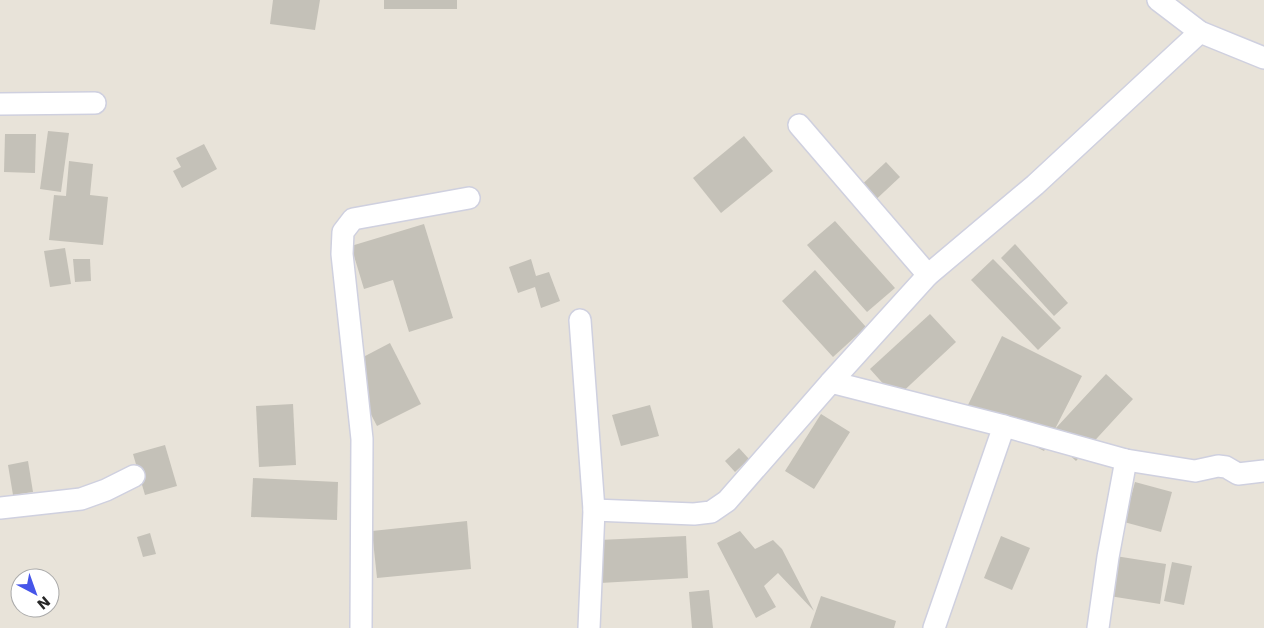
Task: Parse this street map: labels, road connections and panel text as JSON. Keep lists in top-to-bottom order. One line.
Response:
{"north":"bottom right"}
